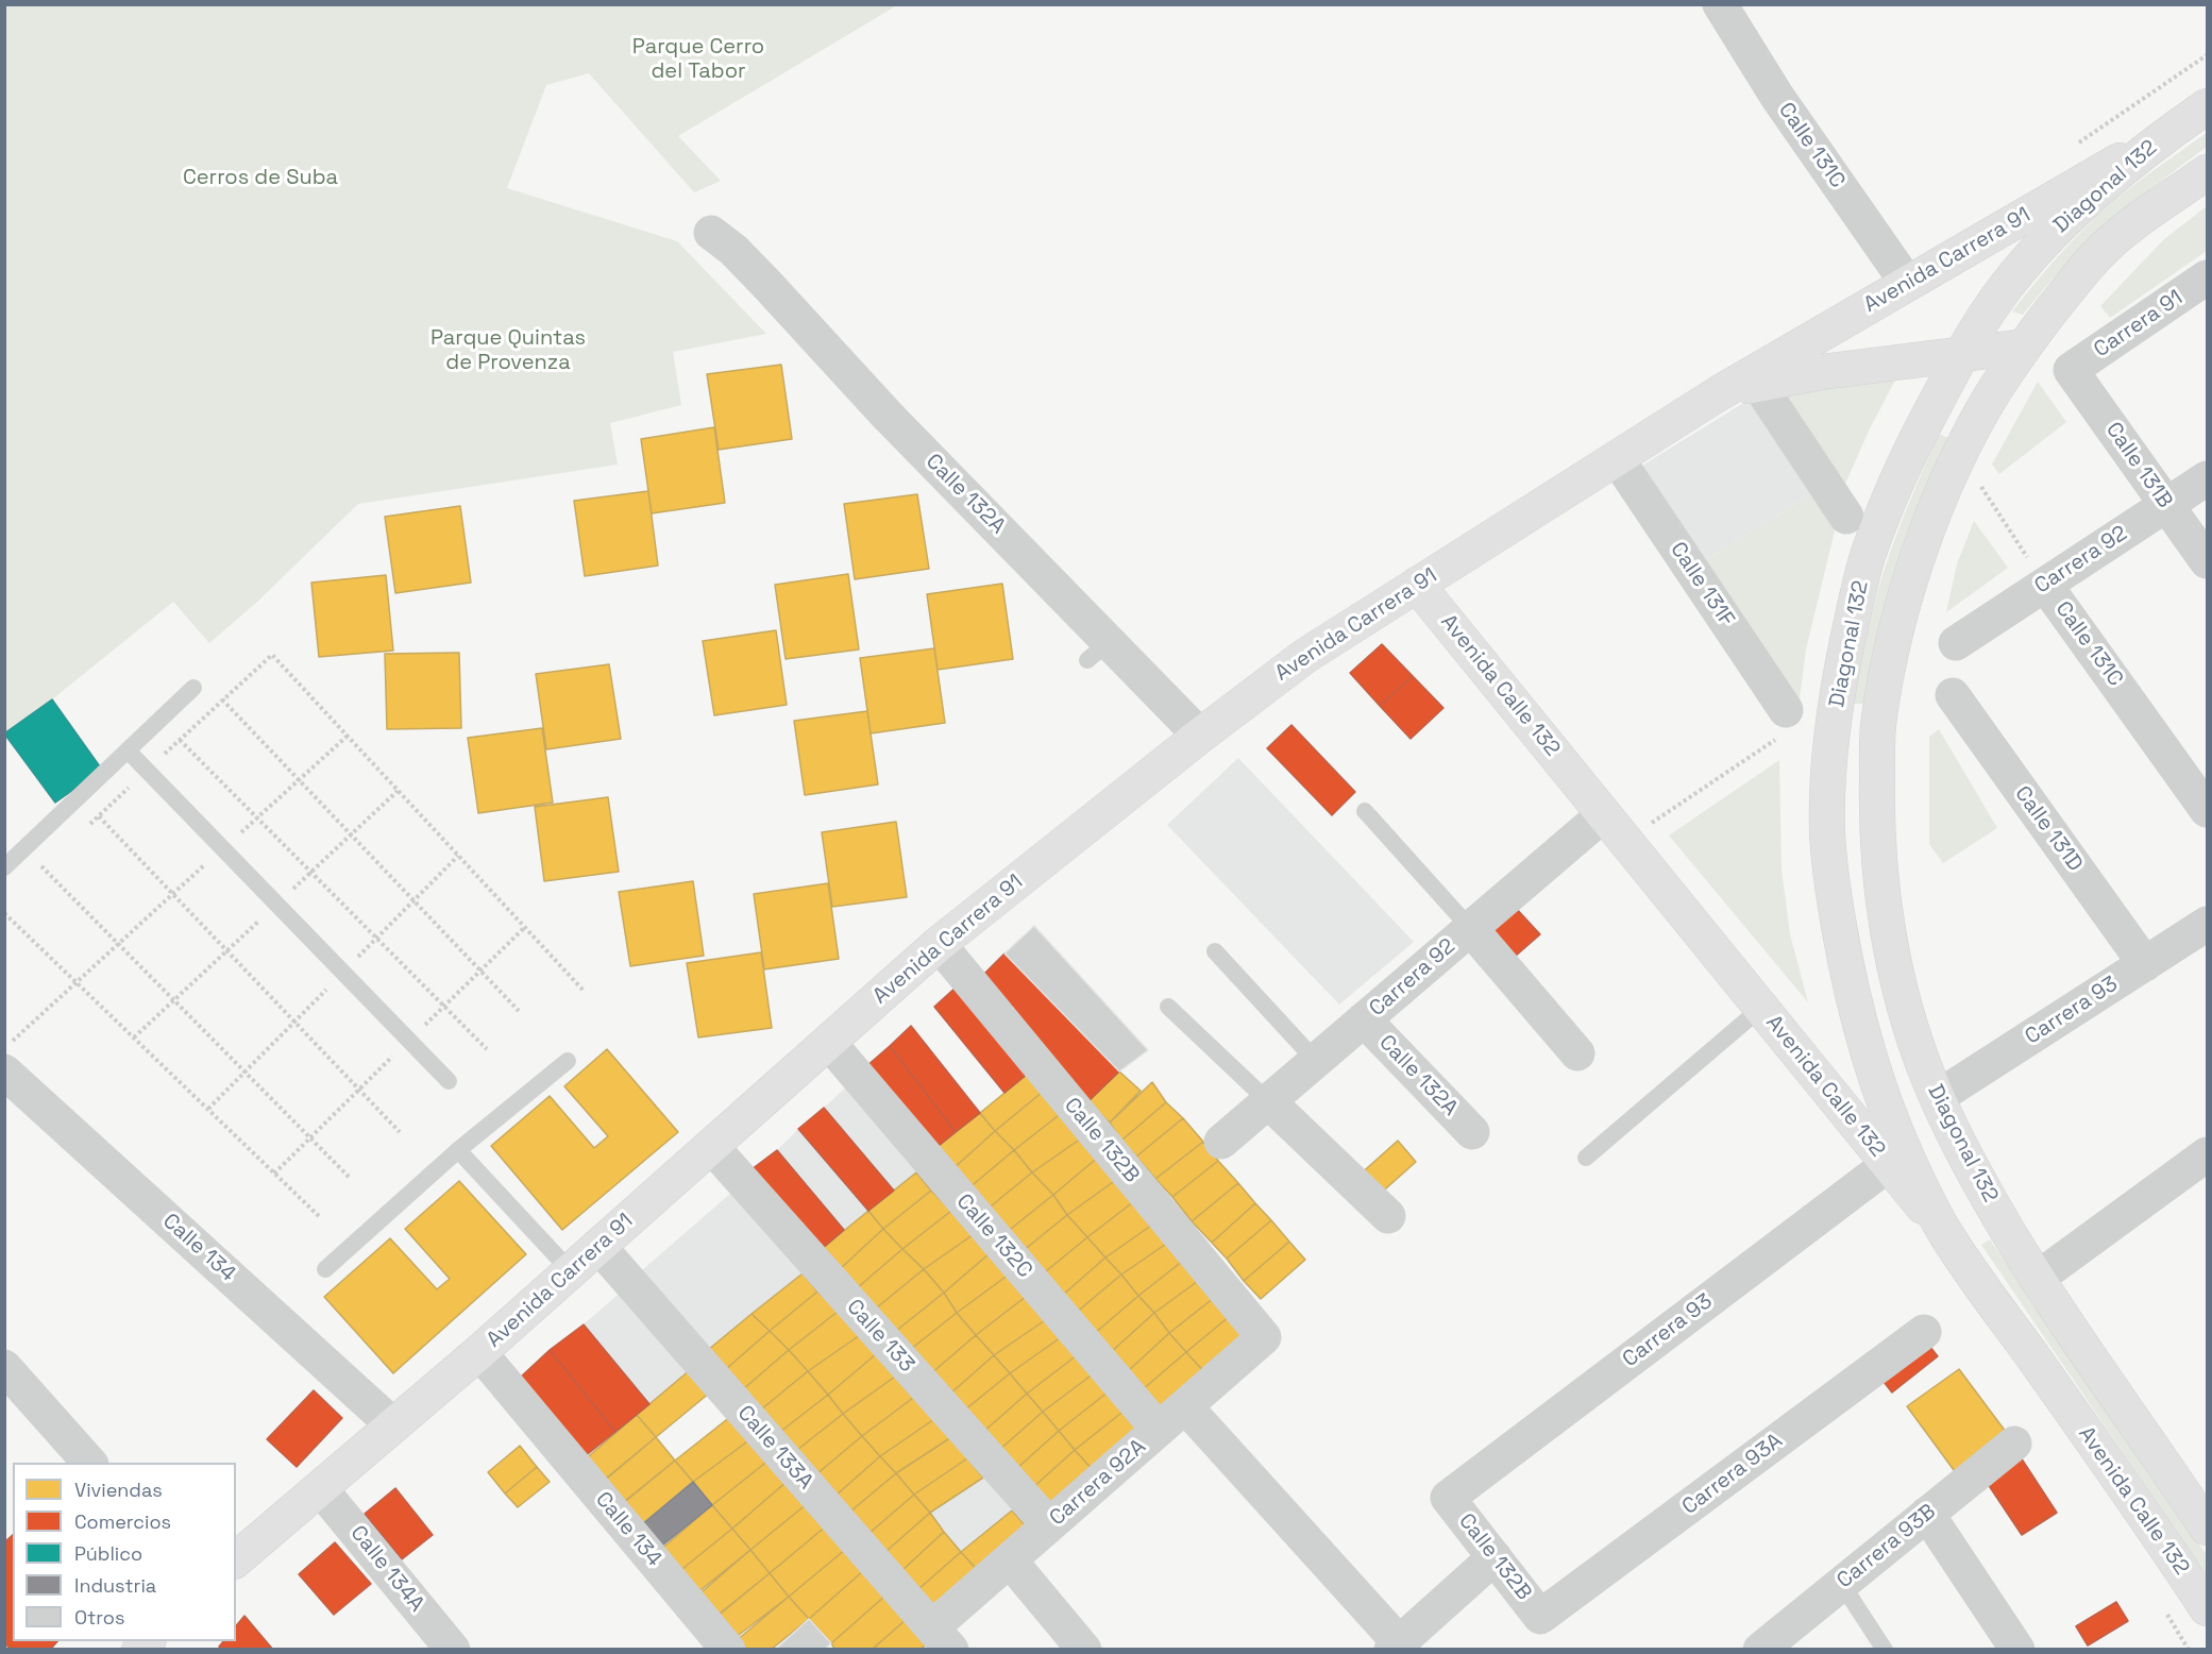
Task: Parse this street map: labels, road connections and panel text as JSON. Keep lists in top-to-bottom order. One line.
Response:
{"streets":{"main road":["Diagonal 132","Avenida Carrera 91","Avenida Calle 132"],"street":["Calle 131C","Carrera 91","Calle 131B","Calle 132A","Carrera 92","Calle 131F","Calle 131D","Carrera 93","Calle 132B","Calle 132C","Calle 134","Calle 133","Calle 133A","Carrera 93A","Carrera 92A","Carrera 93B","Calle 134A"]},"crossings":[["Calle 131C","Avenida Carrera 91"],["Calle 131C","Carrera 92"],["Diagonal 132","Avenida Carrera 91"],["Diagonal 132","Avenida Calle 132"],["Diagonal 132","Carrera 93"],["Avenida Carrera 91","Calle 132A"],["Avenida Carrera 91","Calle 131F"],["Avenida Carrera 91","Avenida Calle 132"],["Avenida Carrera 91","Calle 132B"],["Avenida Carrera 91","Calle 132C"],["Avenida Carrera 91","Calle 134"],["Avenida Carrera 91","Calle 133"],["Avenida Carrera 91","Calle 133A"],["Avenida Carrera 91","Calle 134A"],["Carrera 91","Calle 131B"],["Calle 131B","Carrera 92"],["Calle 132A","Carrera 92"],["Carrera 92","Avenida Calle 132"],["Avenida Calle 132","Carrera 93"],["Calle 131D","Carrera 93"],["Carrera 93","Calle 132B"],["Calle 132B","Carrera 93A"],["Calle 132B","Carrera 92A"],["Calle 132C","Carrera 92A"],["Calle 133","Carrera 92A"],["Calle 133A","Carrera 92A"]],"parks":["Parque Cerro del Tabor","Cerros de Suba","Parque Quintas de Provenza"],"legend":["Viviendas","Comercios","Público","Industria","Otros"]}
